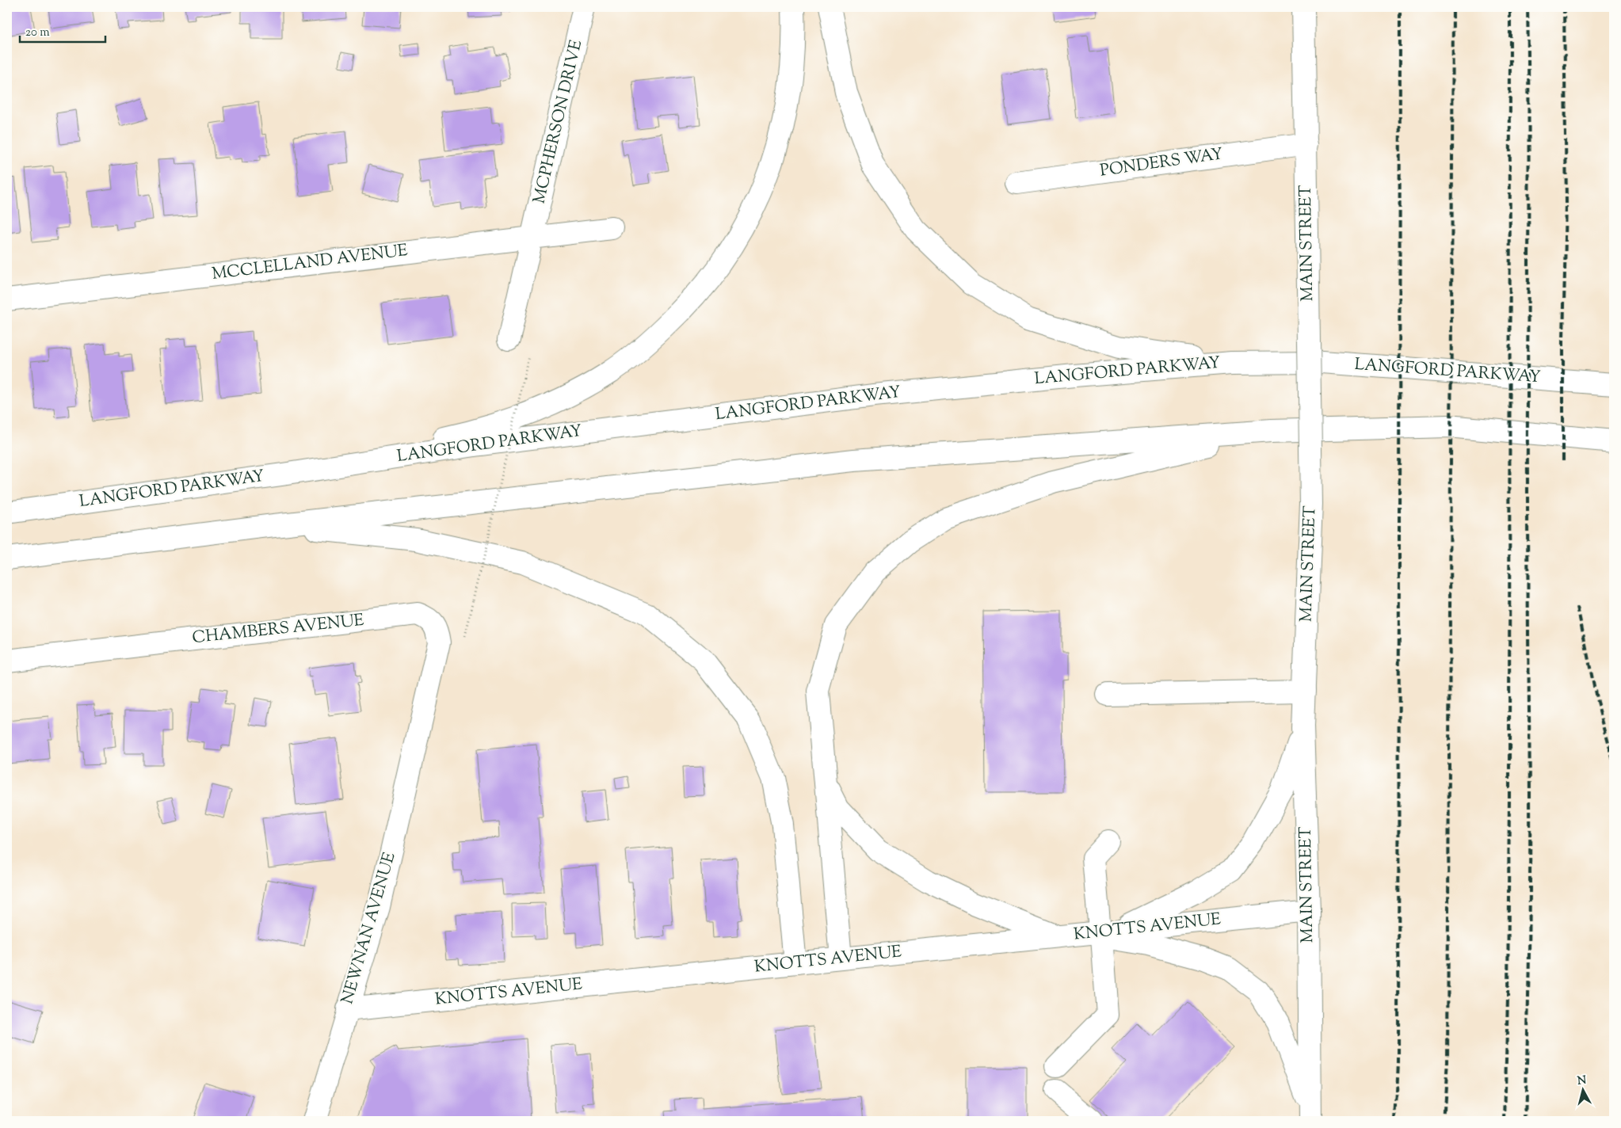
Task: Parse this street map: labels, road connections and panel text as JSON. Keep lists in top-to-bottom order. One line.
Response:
{"streets":{"main road":["MCPHERSON DRIVE","PONDERS WAY","MAIN STREET","MCCLELLAND AVENUE","LANGFORD PARKWAY","CHAMBERS AVENUE","KNOTTS AVENUE","NEWNAN AVENUE"]},"crossings":[["MCPHERSON DRIVE","MCCLELLAND AVENUE"],["PONDERS WAY","MAIN STREET"],["MAIN STREET","KNOTTS AVENUE"],["CHAMBERS AVENUE","NEWNAN AVENUE"],["KNOTTS AVENUE","NEWNAN AVENUE"]],"scale_bar":"20 m","north":"top"}
